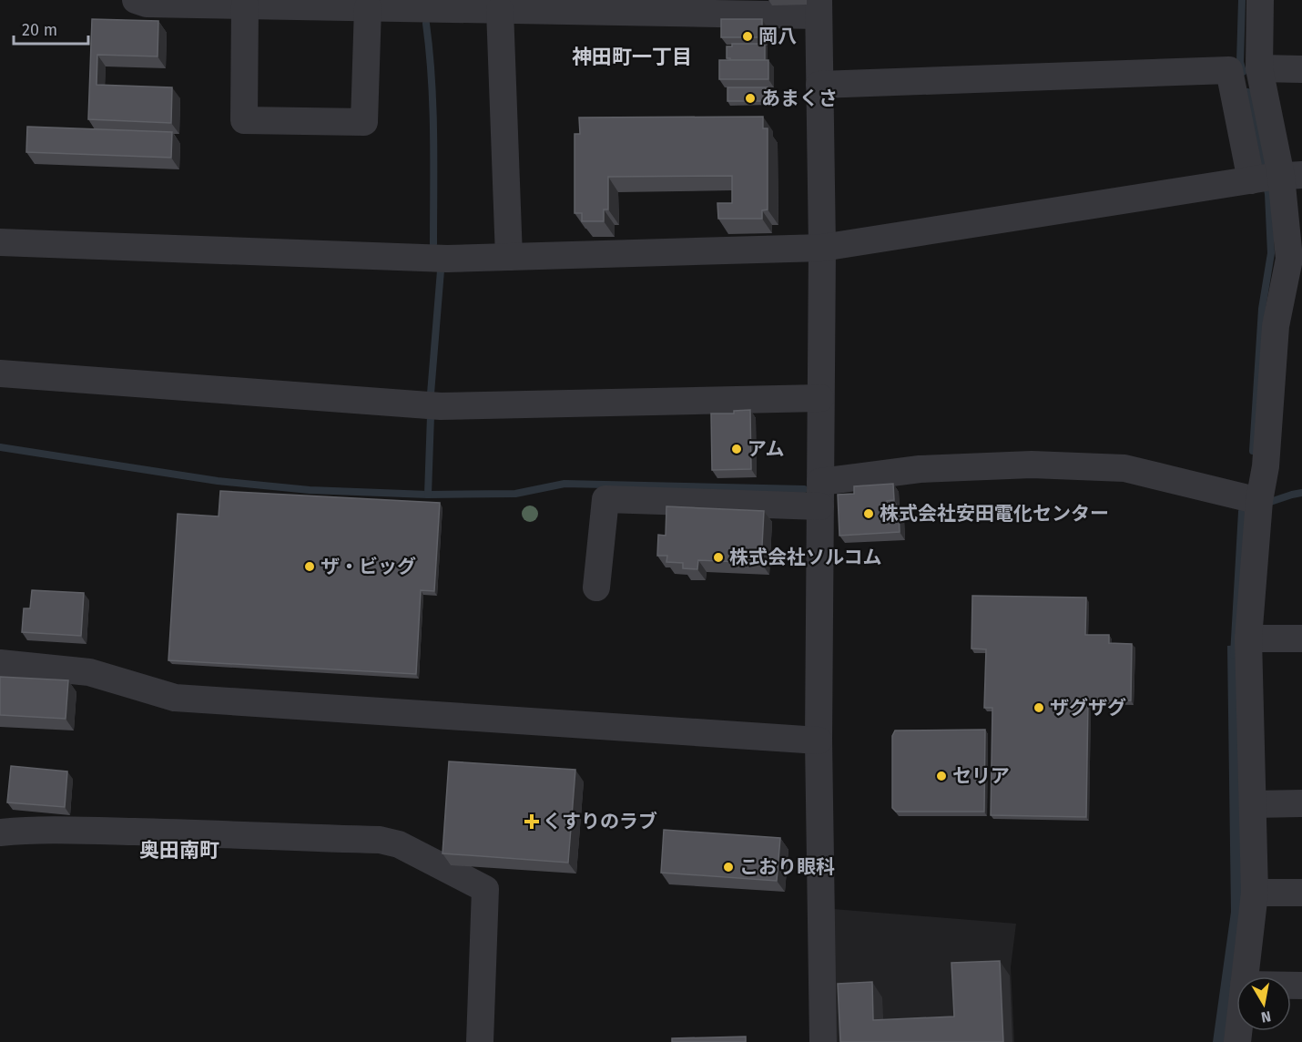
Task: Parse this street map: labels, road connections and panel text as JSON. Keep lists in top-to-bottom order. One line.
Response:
{"districts":["神田町一丁目","奥田南町"],"places":{"other":["岡八","あまくさ","アム","株式会社安田電化センター","株式会社ソルコム","ザ・ビッグ","ザグザグ","セリア","こおり眼科"],"health":["くすりのラブ"]},"scale_bar":"20 m","north":"bottom"}
